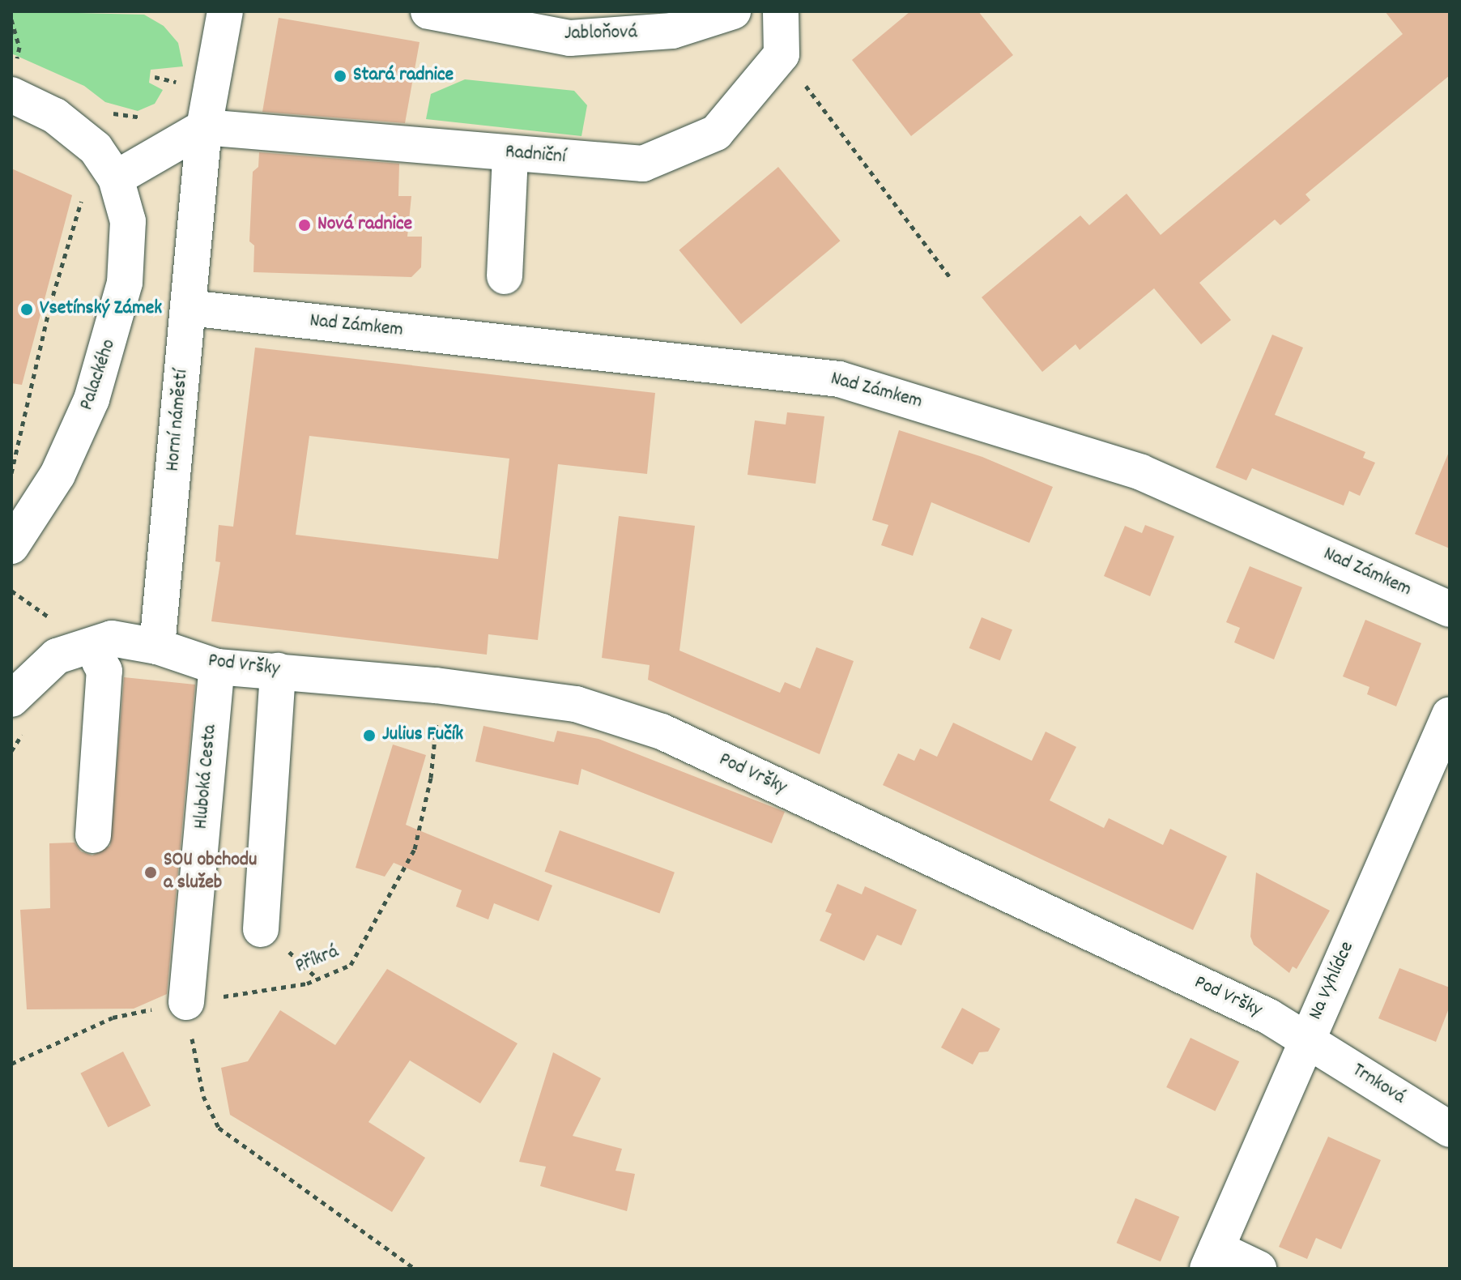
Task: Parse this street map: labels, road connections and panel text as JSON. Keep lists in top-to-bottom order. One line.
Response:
{"streets":{"street":["Jabloňová","Radniční","Nad Zámkem","Palackého","Horní náměstí","Pod Vršky","Hluboká Cesta","Na Vyhlídce","Trnková"],"path":["Příkrá"]},"crossings":[["Radniční","Horní náměstí"],["Nad Zámkem","Horní náměstí"],["Horní náměstí","Pod Vršky"],["Pod Vršky","Hluboká Cesta"],["Pod Vršky","Příkrá"],["Pod Vršky","Na Vyhlídce"],["Pod Vršky","Trnková"],["Hluboká Cesta","Příkrá"],["Na Vyhlídce","Trnková"]],"places":["Stará radnice","Nová radnice","Vsetínský Zámek","Julius Fučík","SOU obchodu a služeb"]}
